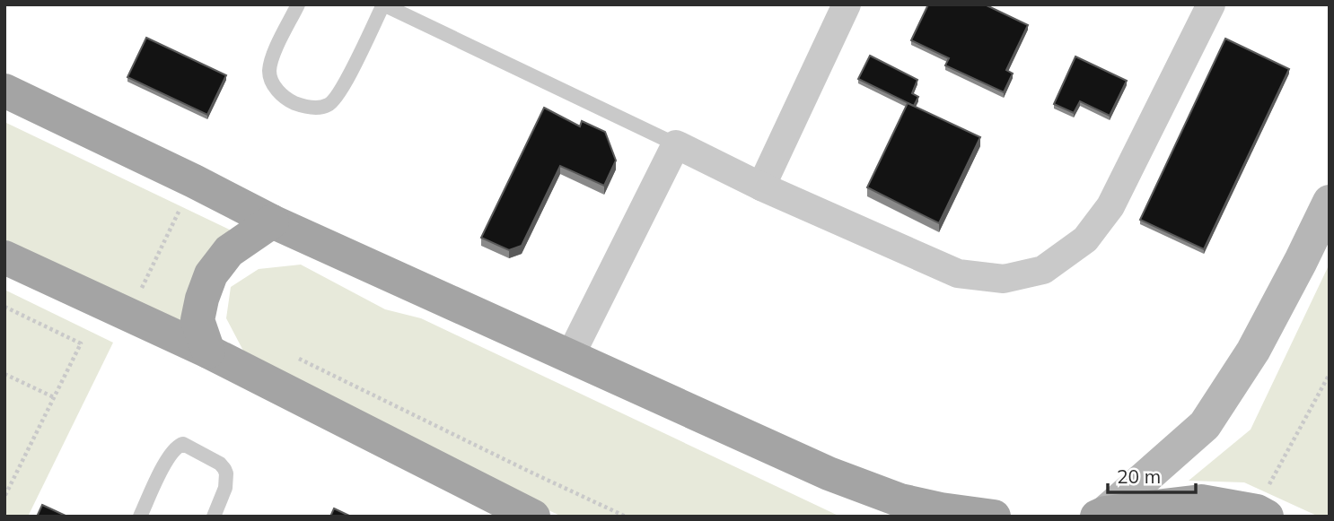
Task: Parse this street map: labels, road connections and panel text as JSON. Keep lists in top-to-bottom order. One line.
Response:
{"scale_bar":"20 m"}
